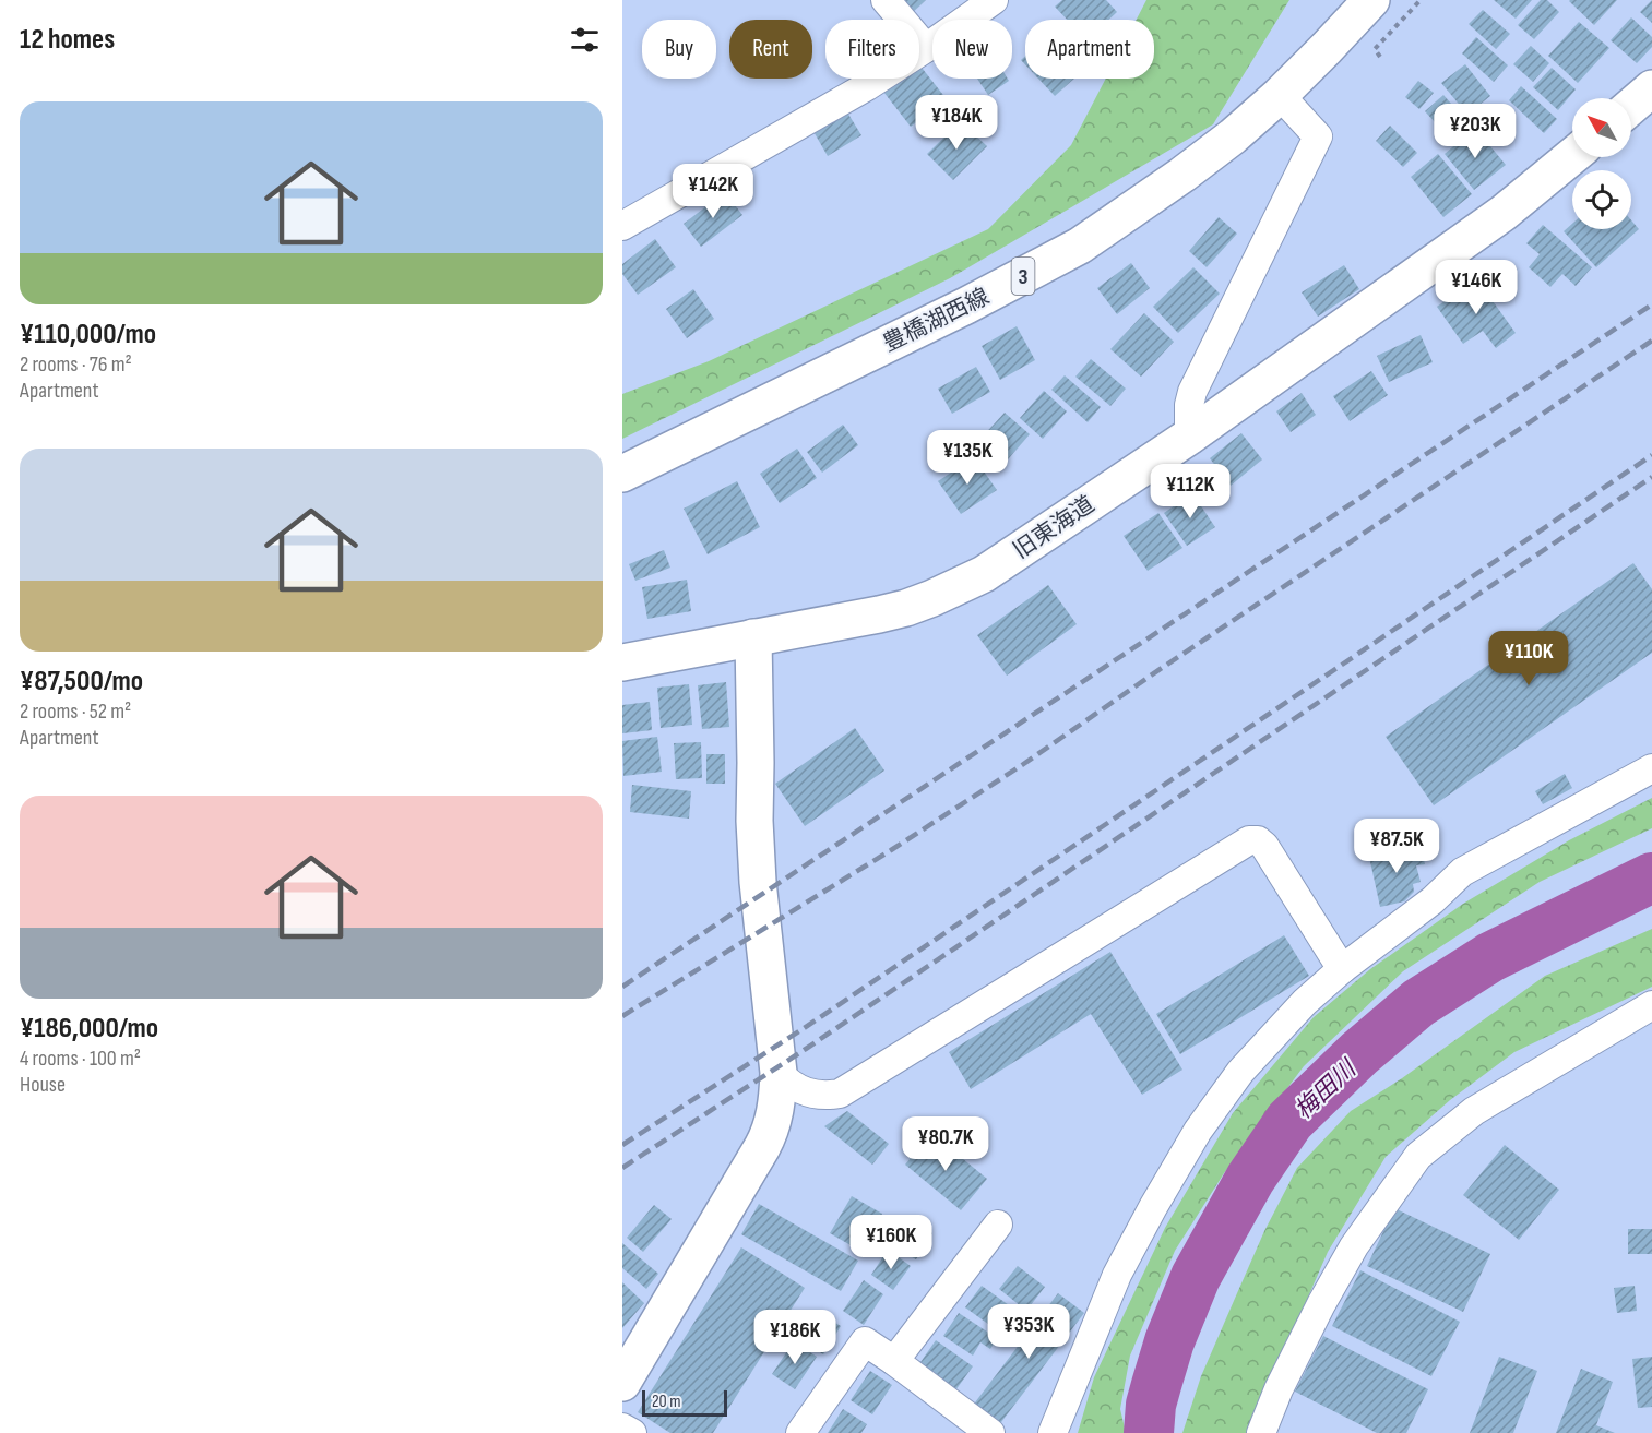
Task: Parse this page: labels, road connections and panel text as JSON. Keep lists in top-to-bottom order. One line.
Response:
{"streets":{"street":["3","豊橋湖西線","旧東海道"]},"water":["梅田川"],"scale_bar":"20 m","north":"top left","page":{"heading":"12 homes","chip":["Buy","Rent","Filters","New","Apartment"],"list":[{"name":"¥110,000/mo","note":"2 rooms · 76 m² · Apartment"},{"name":"¥87,500/mo","note":"2 rooms · 52 m² · Apartment"},{"name":"¥186,000/mo","note":"4 rooms · 100 m² · House"}],"price":["¥184K","¥203K","¥142K","¥146K","¥135K","¥112K","¥110K","¥87.5K","¥80.7K","¥160K","¥353K","¥186K"],"scale":"20 m"}}
